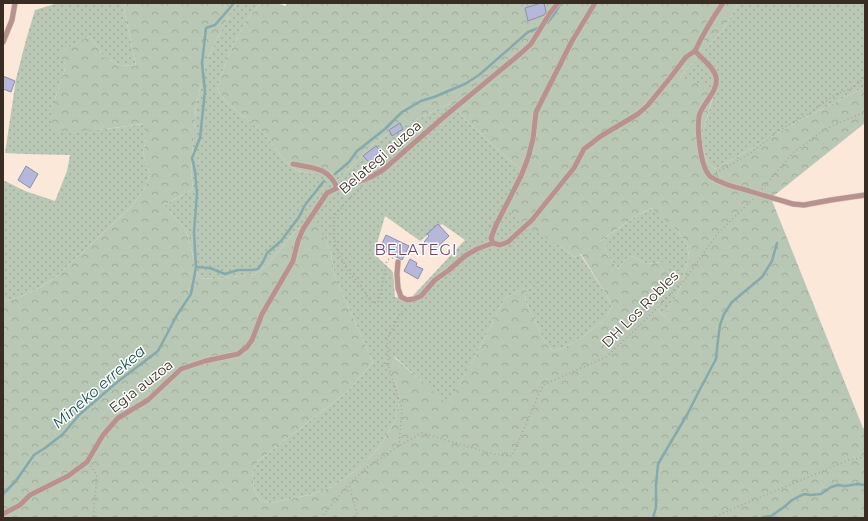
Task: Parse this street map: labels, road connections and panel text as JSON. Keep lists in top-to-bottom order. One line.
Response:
{"streets":{"lane":["Belategi auzoa","Egia auzoa"],"path":["DH Los Robles"]},"crossings":[["Belategi auzoa","Egia auzoa"]],"districts":["BELATEGI"],"water":["Mineko errekea"]}
